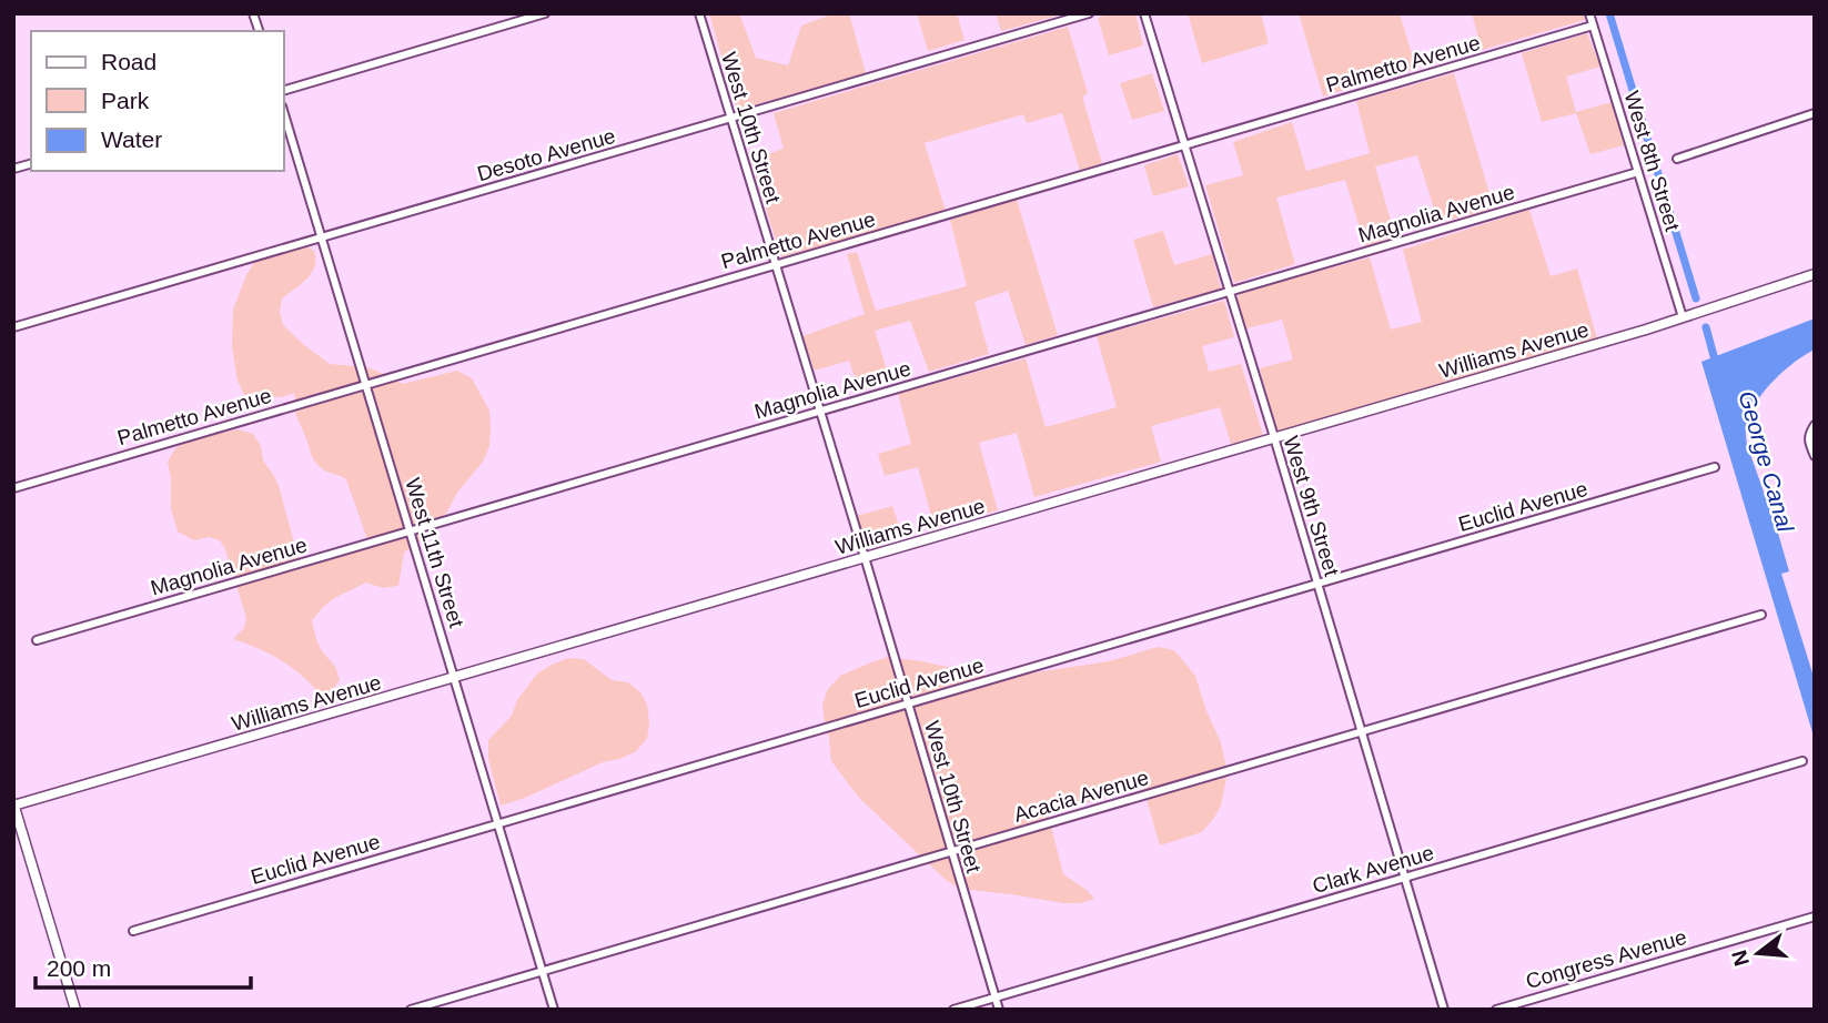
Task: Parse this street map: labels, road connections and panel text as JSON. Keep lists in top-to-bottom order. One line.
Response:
{"streets":{"street":["Palmetto Avenue","West 10th Street","Desoto Avenue","West 8th Street","Magnolia Avenue","Williams Avenue","West 9th Street","Euclid Avenue","West 11th Street","Acacia Avenue","Clark Avenue","Congress Avenue"]},"crossings":[["Palmetto Avenue","West 10th Street"],["Palmetto Avenue","West 8th Street"],["Palmetto Avenue","West 9th Street"],["Palmetto Avenue","West 11th Street"],["West 10th Street","Desoto Avenue"],["West 10th Street","Magnolia Avenue"],["West 10th Street","Williams Avenue"],["West 10th Street","Euclid Avenue"],["West 10th Street","Acacia Avenue"],["West 10th Street","Clark Avenue"],["Desoto Avenue","West 11th Street"],["West 8th Street","Magnolia Avenue"],["West 8th Street","Williams Avenue"],["Magnolia Avenue","West 9th Street"],["Magnolia Avenue","West 11th Street"],["Williams Avenue","West 9th Street"],["Williams Avenue","West 11th Street"],["West 9th Street","Euclid Avenue"],["West 9th Street","Acacia Avenue"],["West 9th Street","Clark Avenue"],["Euclid Avenue","West 11th Street"],["West 11th Street","Acacia Avenue"]],"water":["George Canal"],"legend":["Road","Park","Water"],"scale_bar":"200 m","north":"left"}
